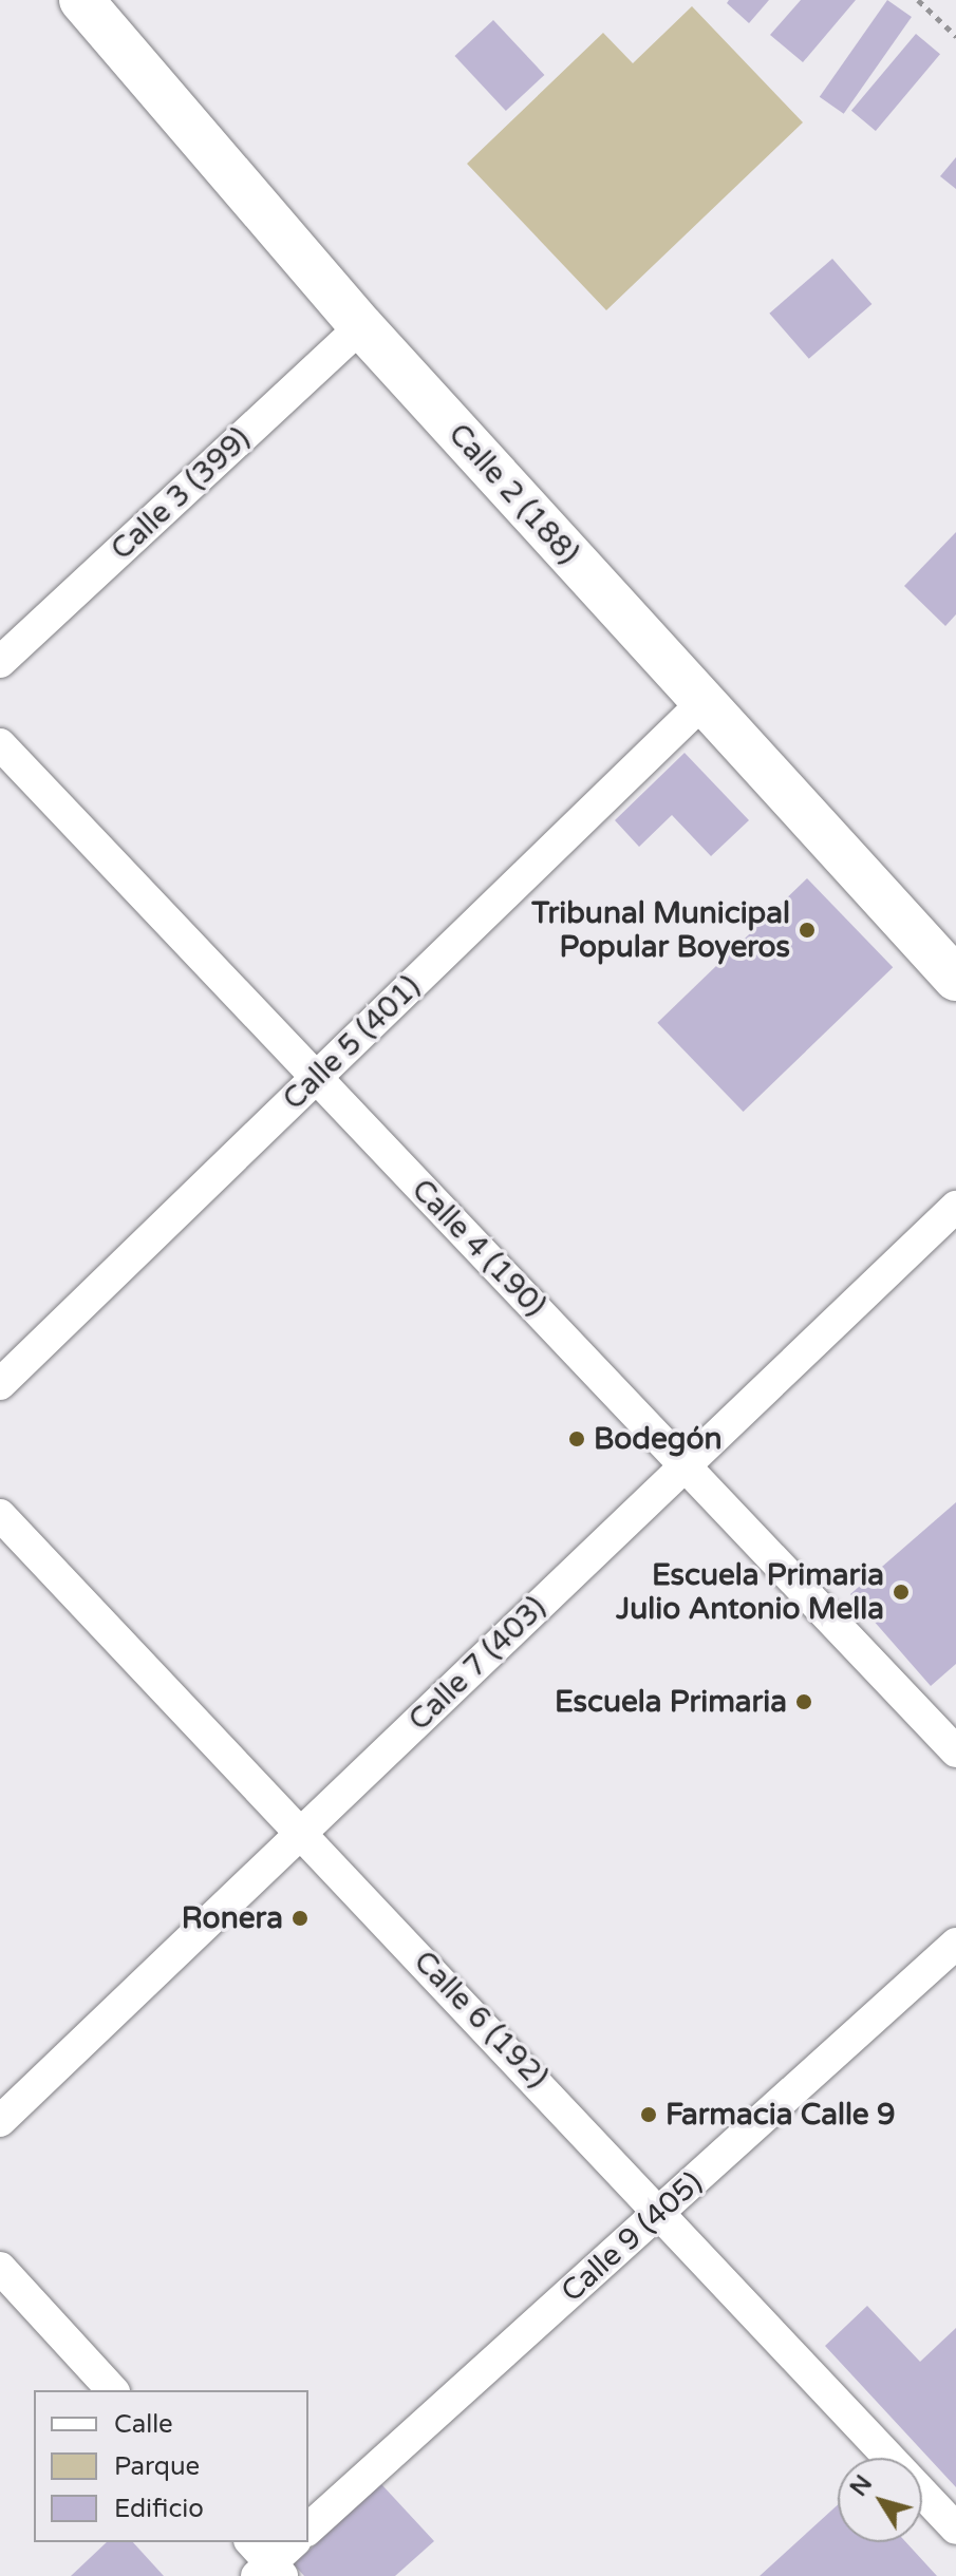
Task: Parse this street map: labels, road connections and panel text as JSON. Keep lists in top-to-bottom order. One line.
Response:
{"streets":{"main road":["Calle 2 (188)"],"street":["Calle 3 (399)","Calle 5 (401)","Calle 4 (190)","Calle 7 (403)","Calle 6 (192)","Calle 9 (405)"]},"crossings":[["Calle 3 (399)","Calle 2 (188)"],["Calle 2 (188)","Calle 5 (401)"],["Calle 5 (401)","Calle 4 (190)"],["Calle 4 (190)","Calle 7 (403)"],["Calle 7 (403)","Calle 6 (192)"],["Calle 6 (192)","Calle 9 (405)"]],"places":["Tribunal Municipal Popular Boyeros","Bodegón","Escuela Primaria Julio Antonio Mella","Escuela Primaria","Ronera","Farmacia Calle 9"],"legend":["Calle","Parque","Edificio"],"north":"top left"}
